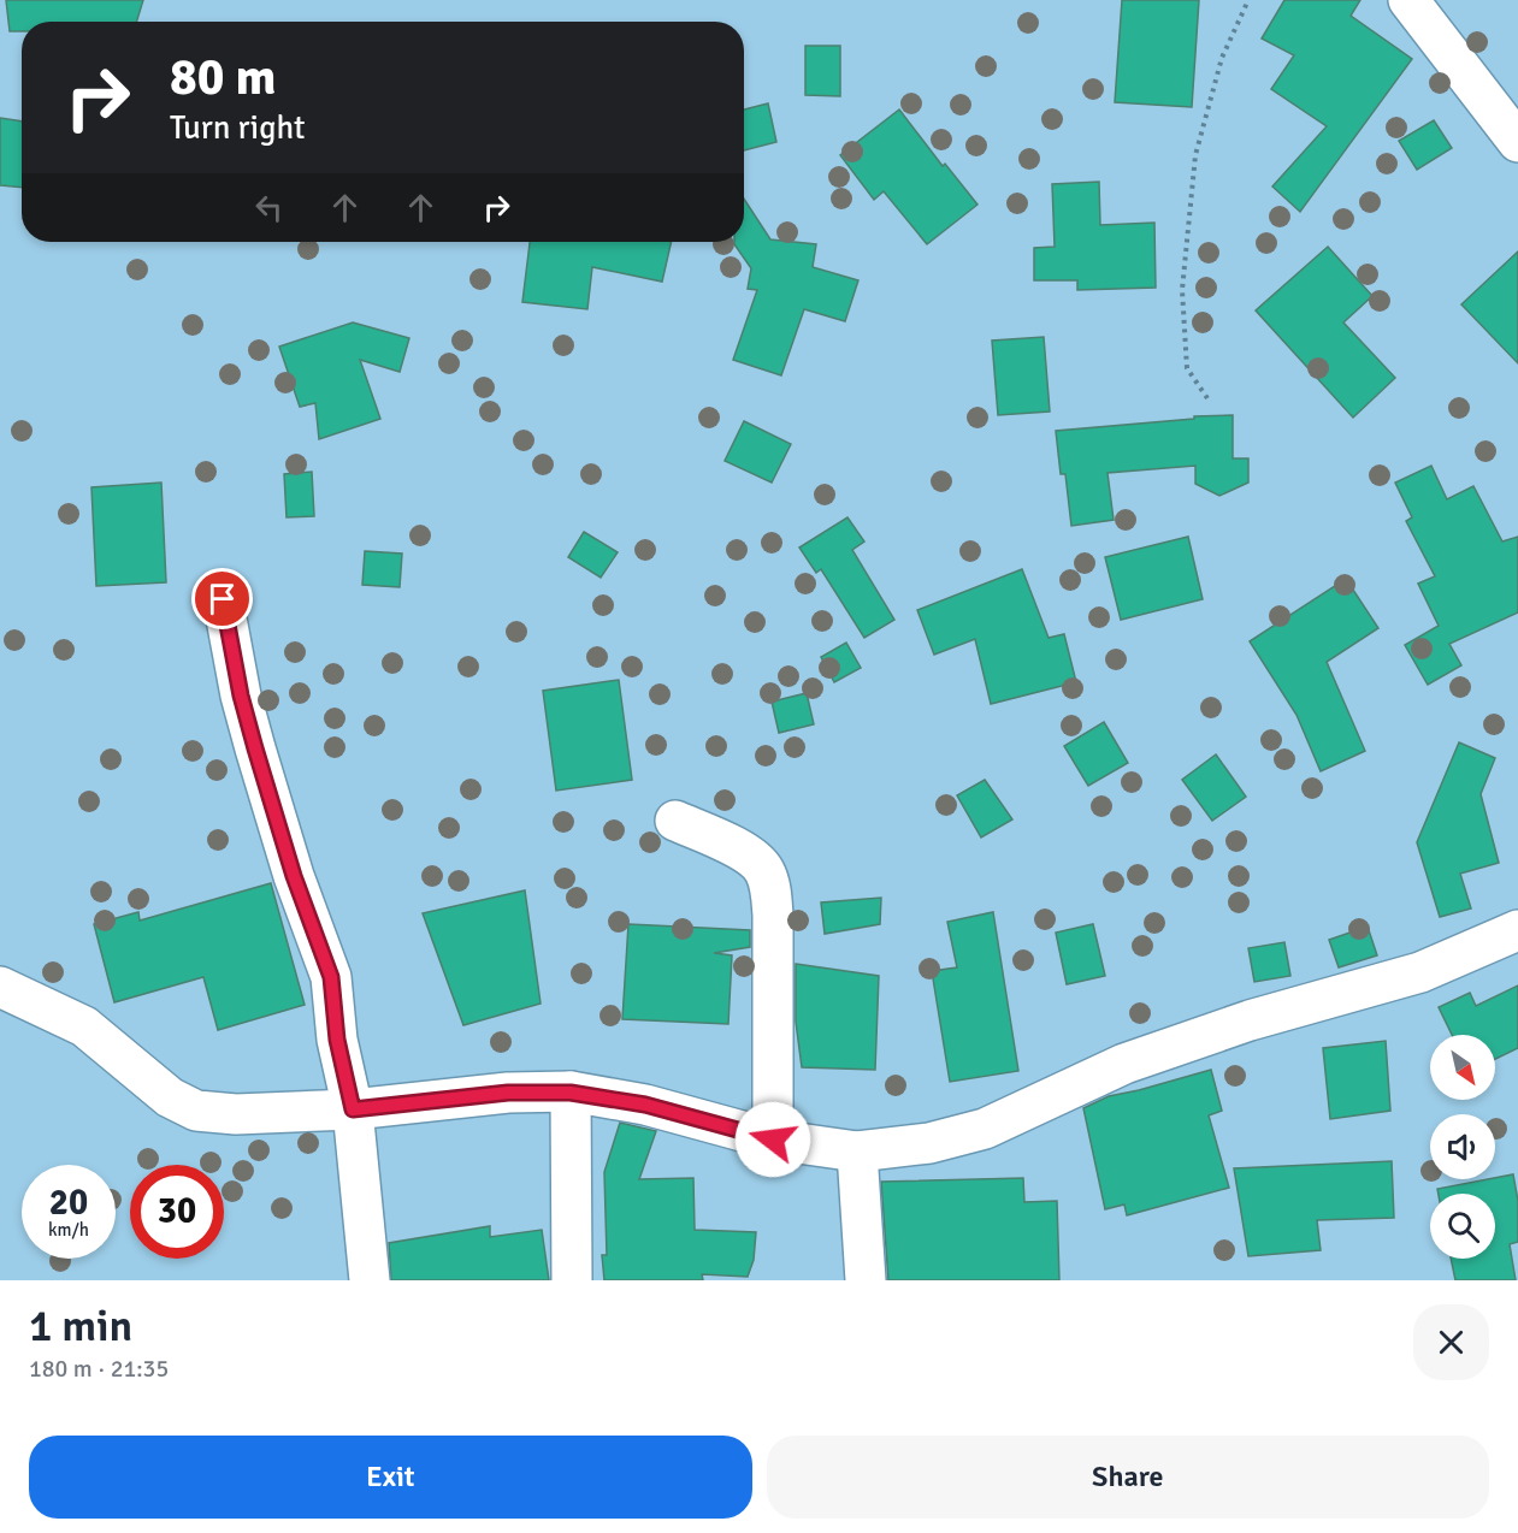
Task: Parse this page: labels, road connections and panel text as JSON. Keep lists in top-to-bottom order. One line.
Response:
{"north":"bottom right","page":{"turn":["80 m","Turn right"],"speed":"20 km/h","limit":"30","heading":["1 min","180 m · 21:35"],"buttons":["Exit","Share"]}}
